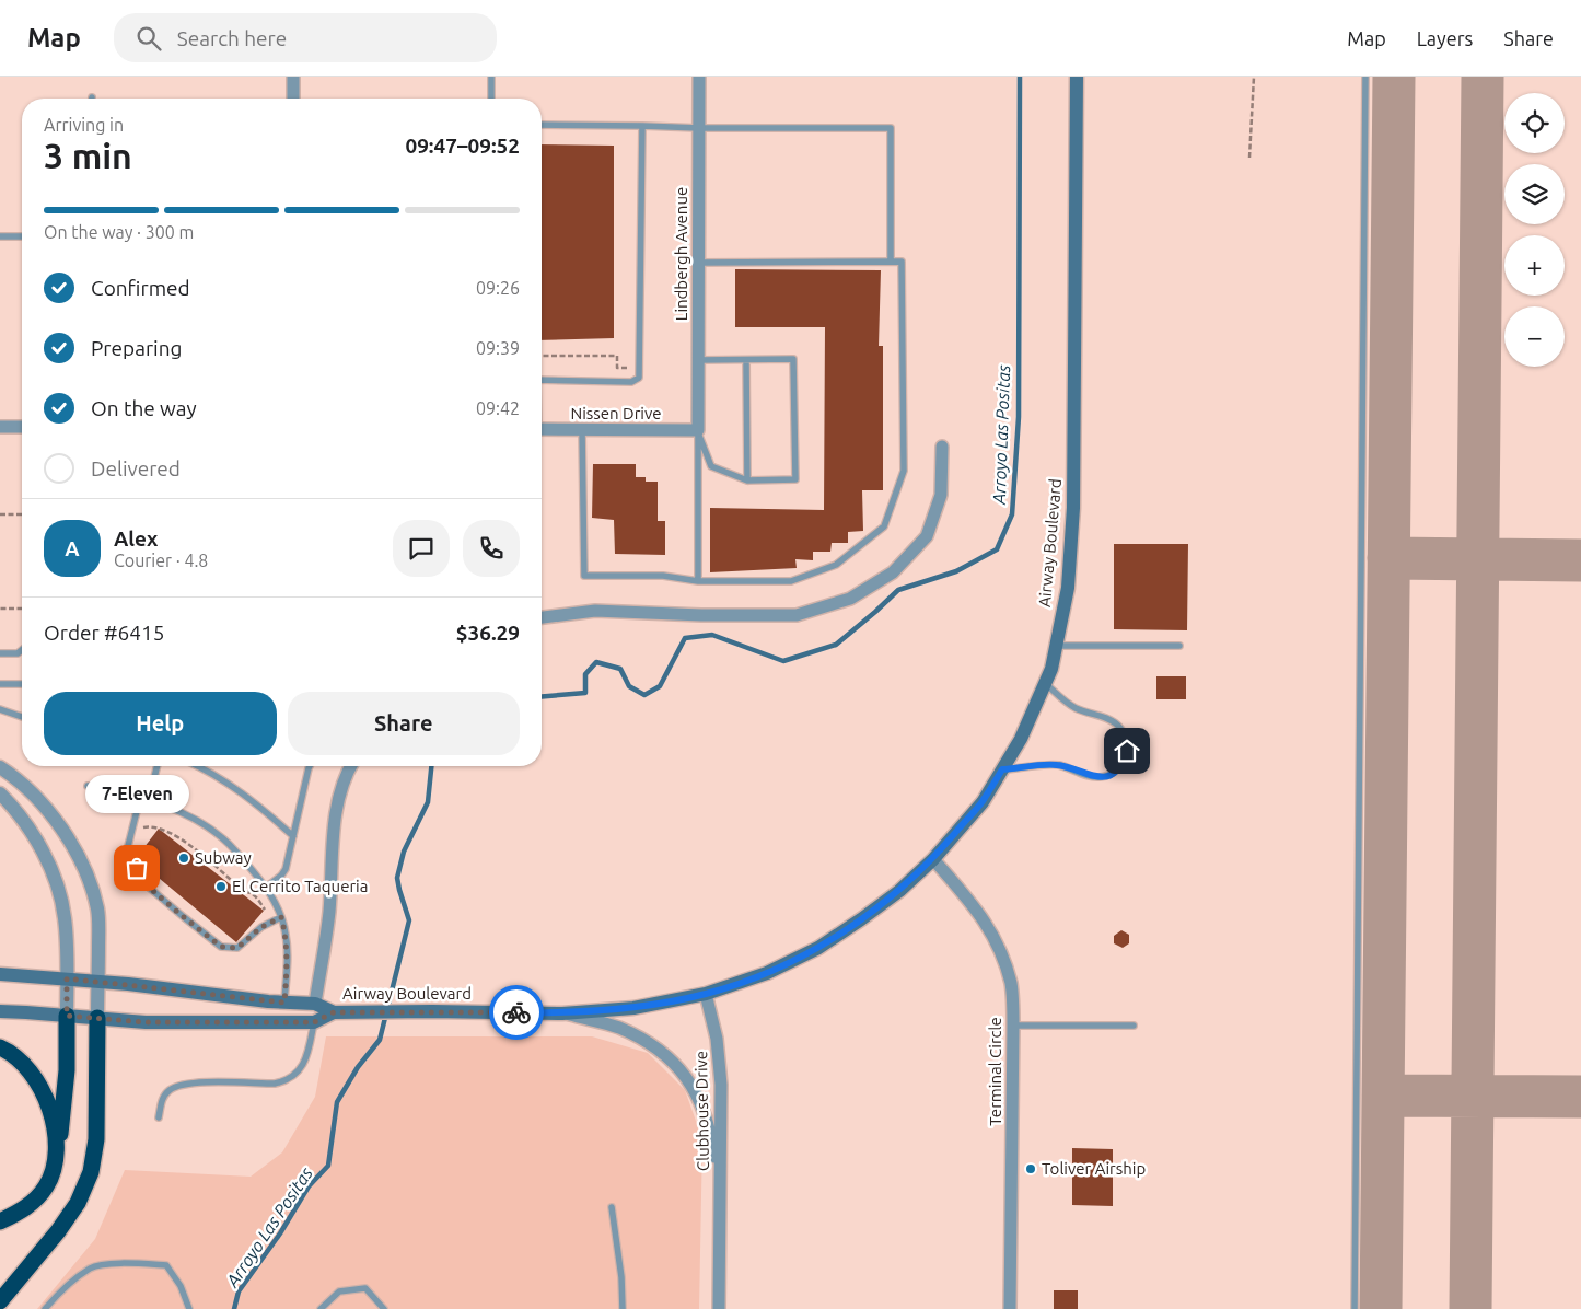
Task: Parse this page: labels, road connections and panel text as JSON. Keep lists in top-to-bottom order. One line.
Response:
{"streets":{"main road":["Airway Boulevard"],"street":["Lindbergh Avenue","Nissen Drive","Terminal Circle","Clubhouse Drive"]},"crossings":[["Lindbergh Avenue","Nissen Drive"],["Airway Boulevard","Terminal Circle"],["Airway Boulevard","Clubhouse Drive"]],"water":["Arroyo Las Positas"],"places":["Subway","7-Eleven","El Cerrito Taqueria","Toliver Airship"],"page":{"header":"Map","search":"Search here","nav":["Map","Layers","Share"],"map_buttons":["+","−"],"heading":["3 min","Arriving in","09:47–09:52"],"panel":["Alex","Courier · 4.8","Order #6415","$36.29"],"bar":"On the way · 300 m","list":[["Confirmed","09:26"],["Preparing","09:39"],["On the way","09:42"],"Delivered"],"round":"A","buttons":["Help","Share"],"bubble":"7-Eleven"}}
